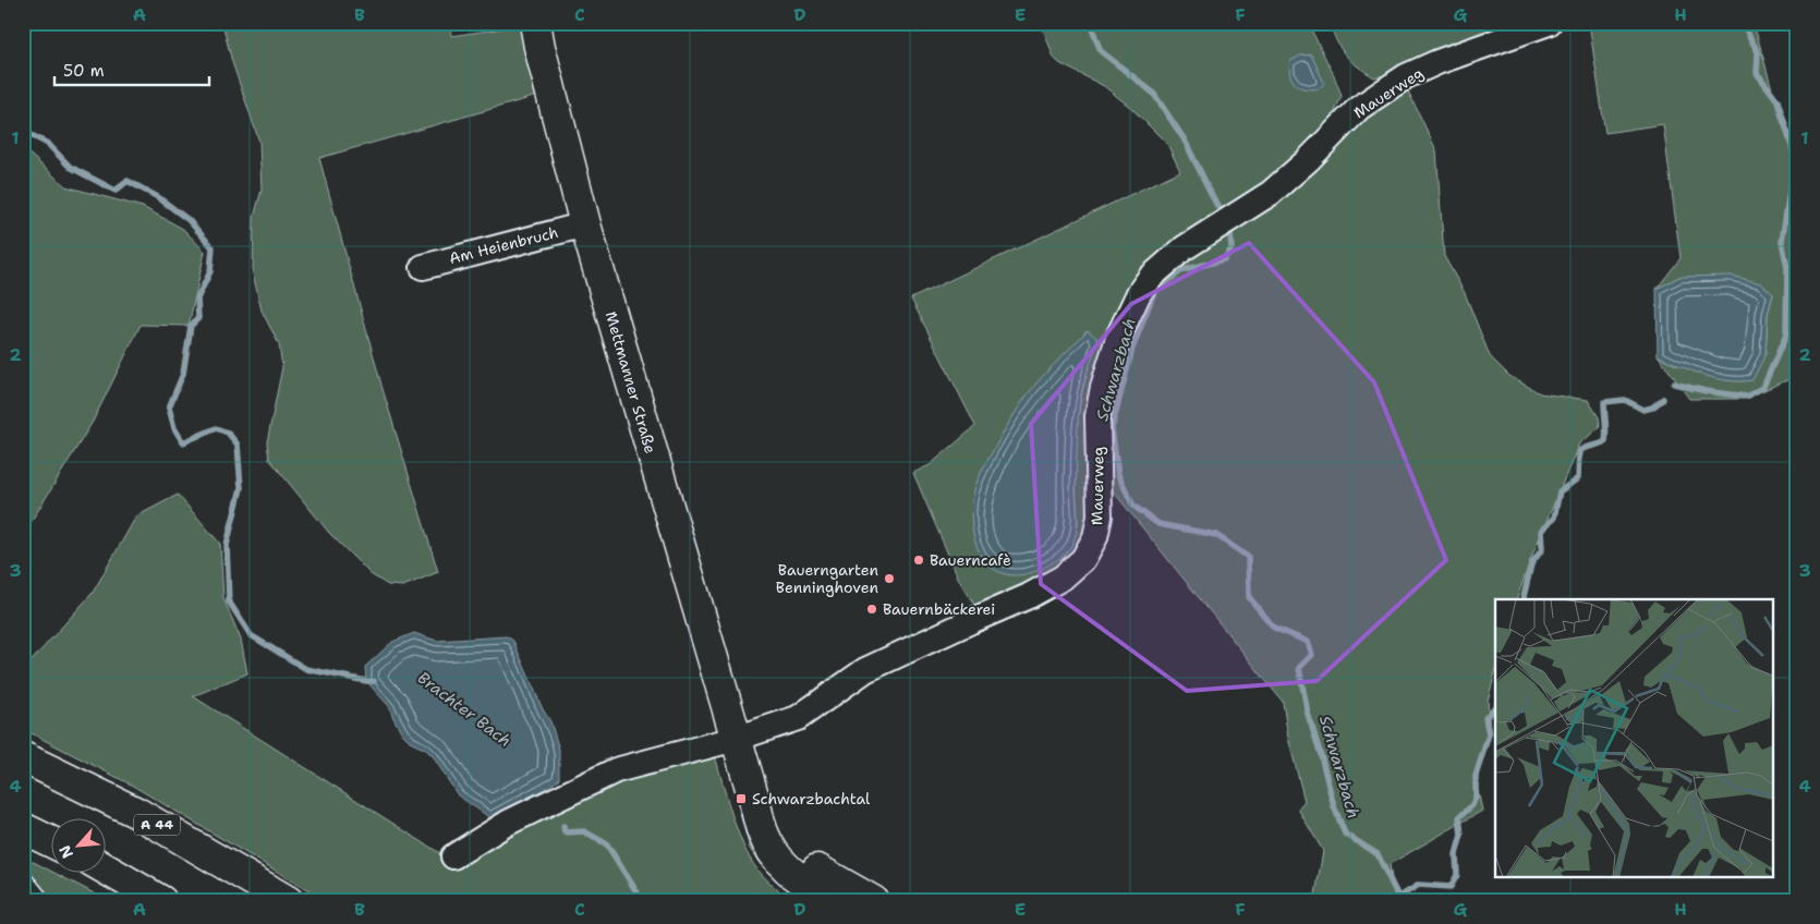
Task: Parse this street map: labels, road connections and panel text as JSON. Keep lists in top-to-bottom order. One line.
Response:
{"streets":{"main road":["Mettmanner Straße","A 44"],"street":["Mauerweg","Am Heienbruch"]},"crossings":[["Mauerweg","Mettmanner Straße"],["Am Heienbruch","Mettmanner Straße"]],"water":["Schwarzbach","Brachter Bach"],"places":{"other":["Bauerncafè","Bauerngarten Benninghoven","Bauernbäckerei"],"transit":["Schwarzbachtal"]},"scale_bar":"50 m","north":"bottom left","grid":{"columns":["A","B","C","D","E","F","G","H"],"rows":["1","2","3","4"]}}
